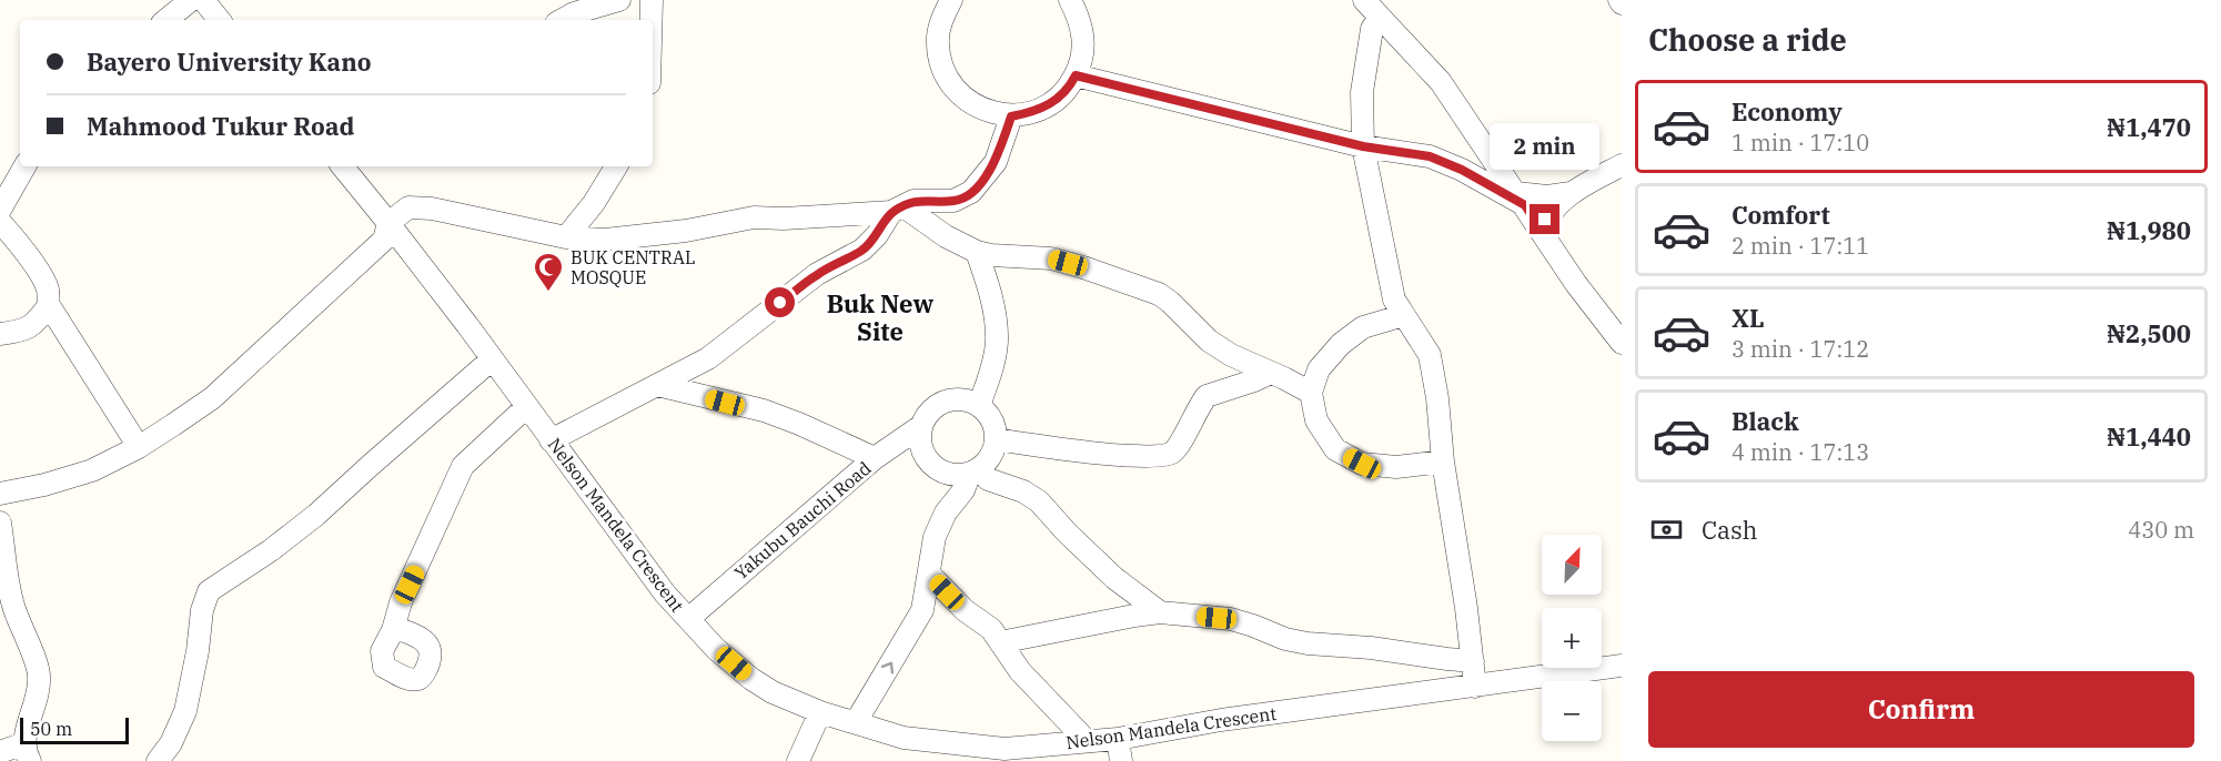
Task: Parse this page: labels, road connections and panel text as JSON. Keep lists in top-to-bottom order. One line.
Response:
{"streets":{"street":["Yakubu Bauchi Road","Nelson Mandela Crescent"]},"crossings":[["Yakubu Bauchi Road","Nelson Mandela Crescent"]],"districts":["Buk New Site"],"places":{"mosque":["BUK CENTRAL MOSQUE"]},"scale_bar":"50 m","north":"top right","page":{"heading":"Choose a ride","banner":["Bayero University Kano","Mahmood Tukur Road"],"list":[{"name":"Economy","note":"1 min · 17:10","value":"₦1,470"},{"name":"Comfort","note":"2 min · 17:11","value":"₦1,980"},{"name":"XL","note":"3 min · 17:12","value":"₦2,500"},{"name":"Black","note":"4 min · 17:13","value":"₦1,440"}],"bubble":"2 min","pay":["Cash","430 m"],"map_buttons":["+","−"],"buttons":"Confirm","scale":"50 m"}}
